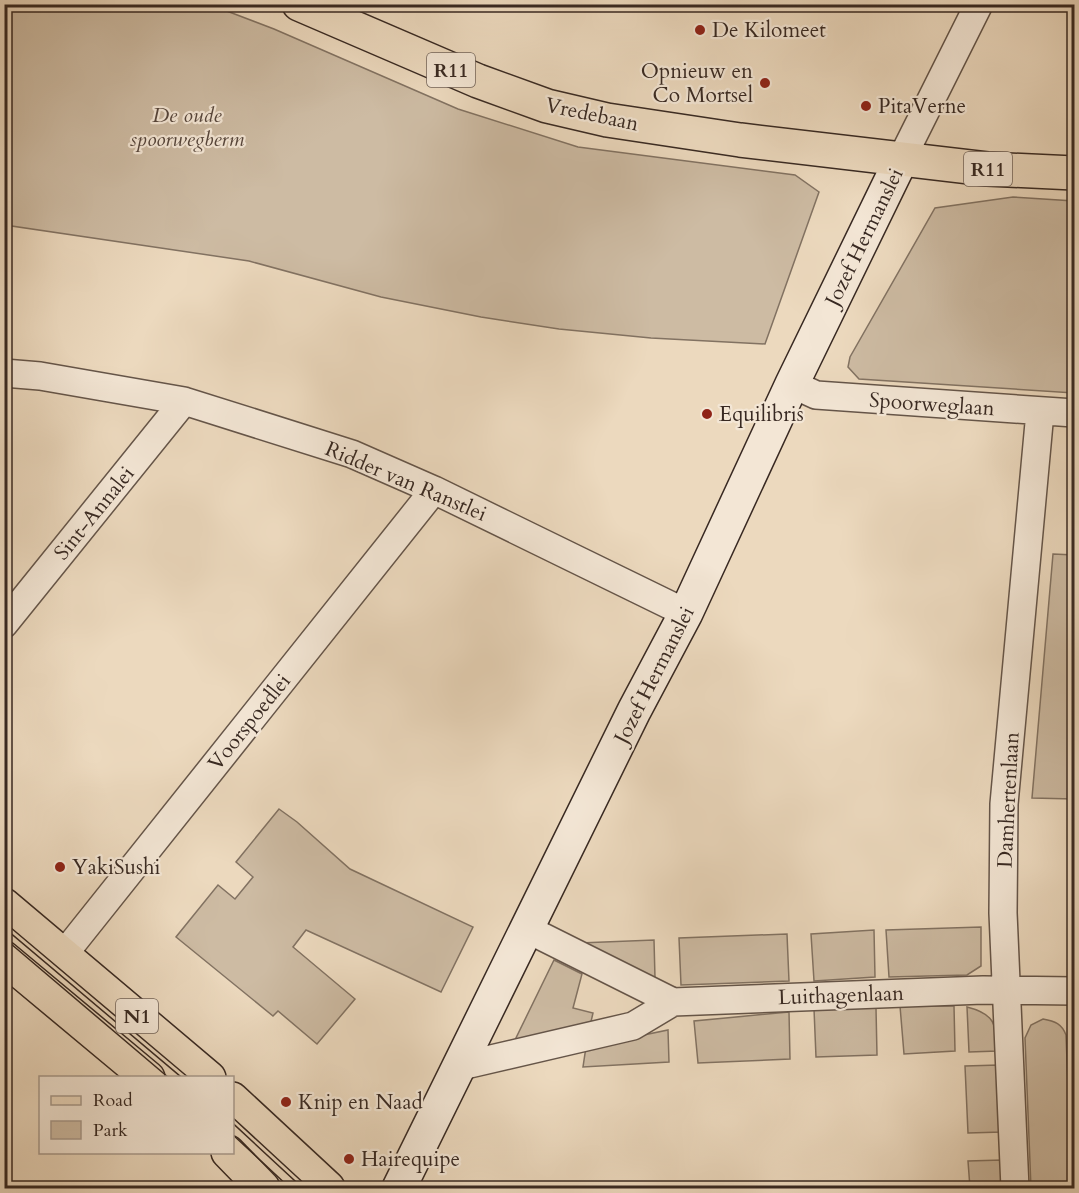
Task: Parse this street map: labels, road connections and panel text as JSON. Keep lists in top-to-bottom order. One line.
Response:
{"streets":{"main road":["R11","Vredebaan","N1"],"street":["Jozef Hermanslei","Spoorweglaan","Ridder van Ranstlei","Sint-Annalei","Voorspoedlei","Damhertenlaan","Luithagenlaan"]},"crossings":[["R11","Vredebaan"],["R11","Jozef Hermanslei"],["Vredebaan","Jozef Hermanslei"],["Jozef Hermanslei","Spoorweglaan"],["Jozef Hermanslei","Ridder van Ranstlei"],["Jozef Hermanslei","Luithagenlaan"],["Spoorweglaan","Damhertenlaan"],["Ridder van Ranstlei","Sint-Annalei"],["Ridder van Ranstlei","Voorspoedlei"],["Voorspoedlei","N1"],["Damhertenlaan","Luithagenlaan"]],"parks":["De oude spoorwegberm"],"places":["De Kilomeet","Opnieuw en Co Mortsel","PitaVerne","Equilibris","YakiSushi","Knip en Naad","Hairequipe"],"legend":["Road","Park"]}
